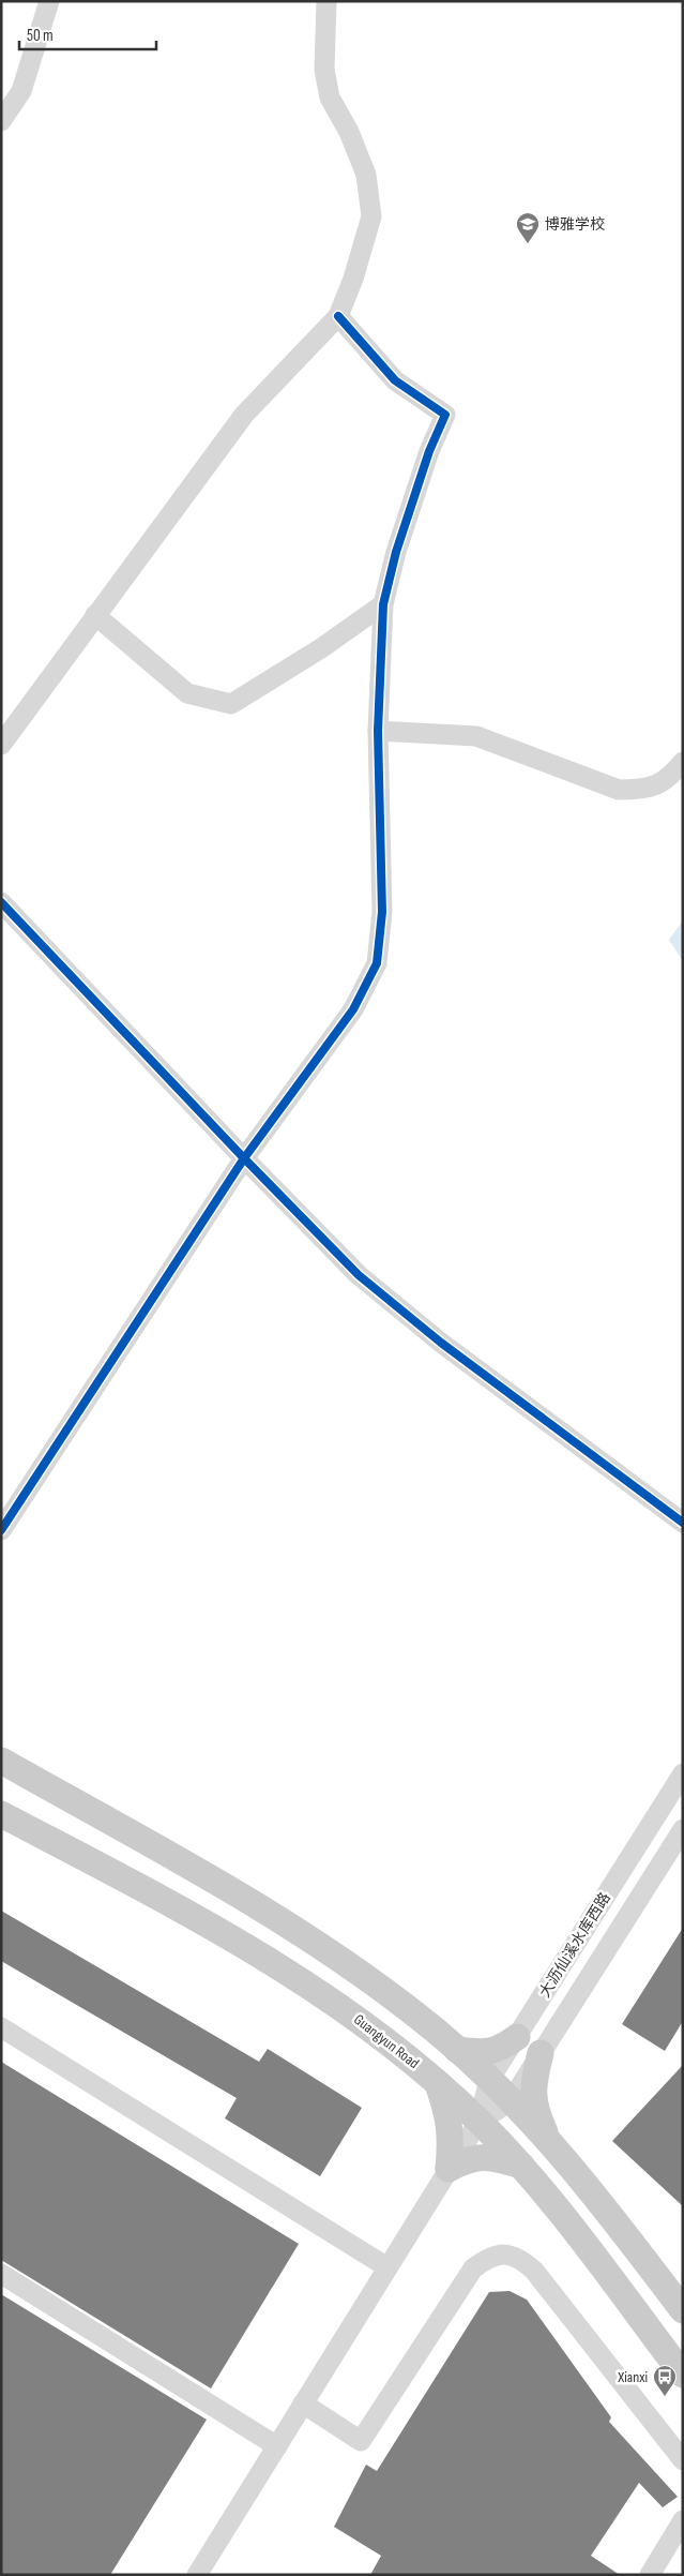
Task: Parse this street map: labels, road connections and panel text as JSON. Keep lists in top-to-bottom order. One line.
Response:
{"streets":{"main road":["Guangyun Road"],"street":["大沥仙溪水库西路"]},"crossings":[["大沥仙溪水库西路","Guangyun Road"]],"places":{"school or university":["博雅学校"],"bus stop":["Xianxi"]},"scale_bar":"50 m"}
